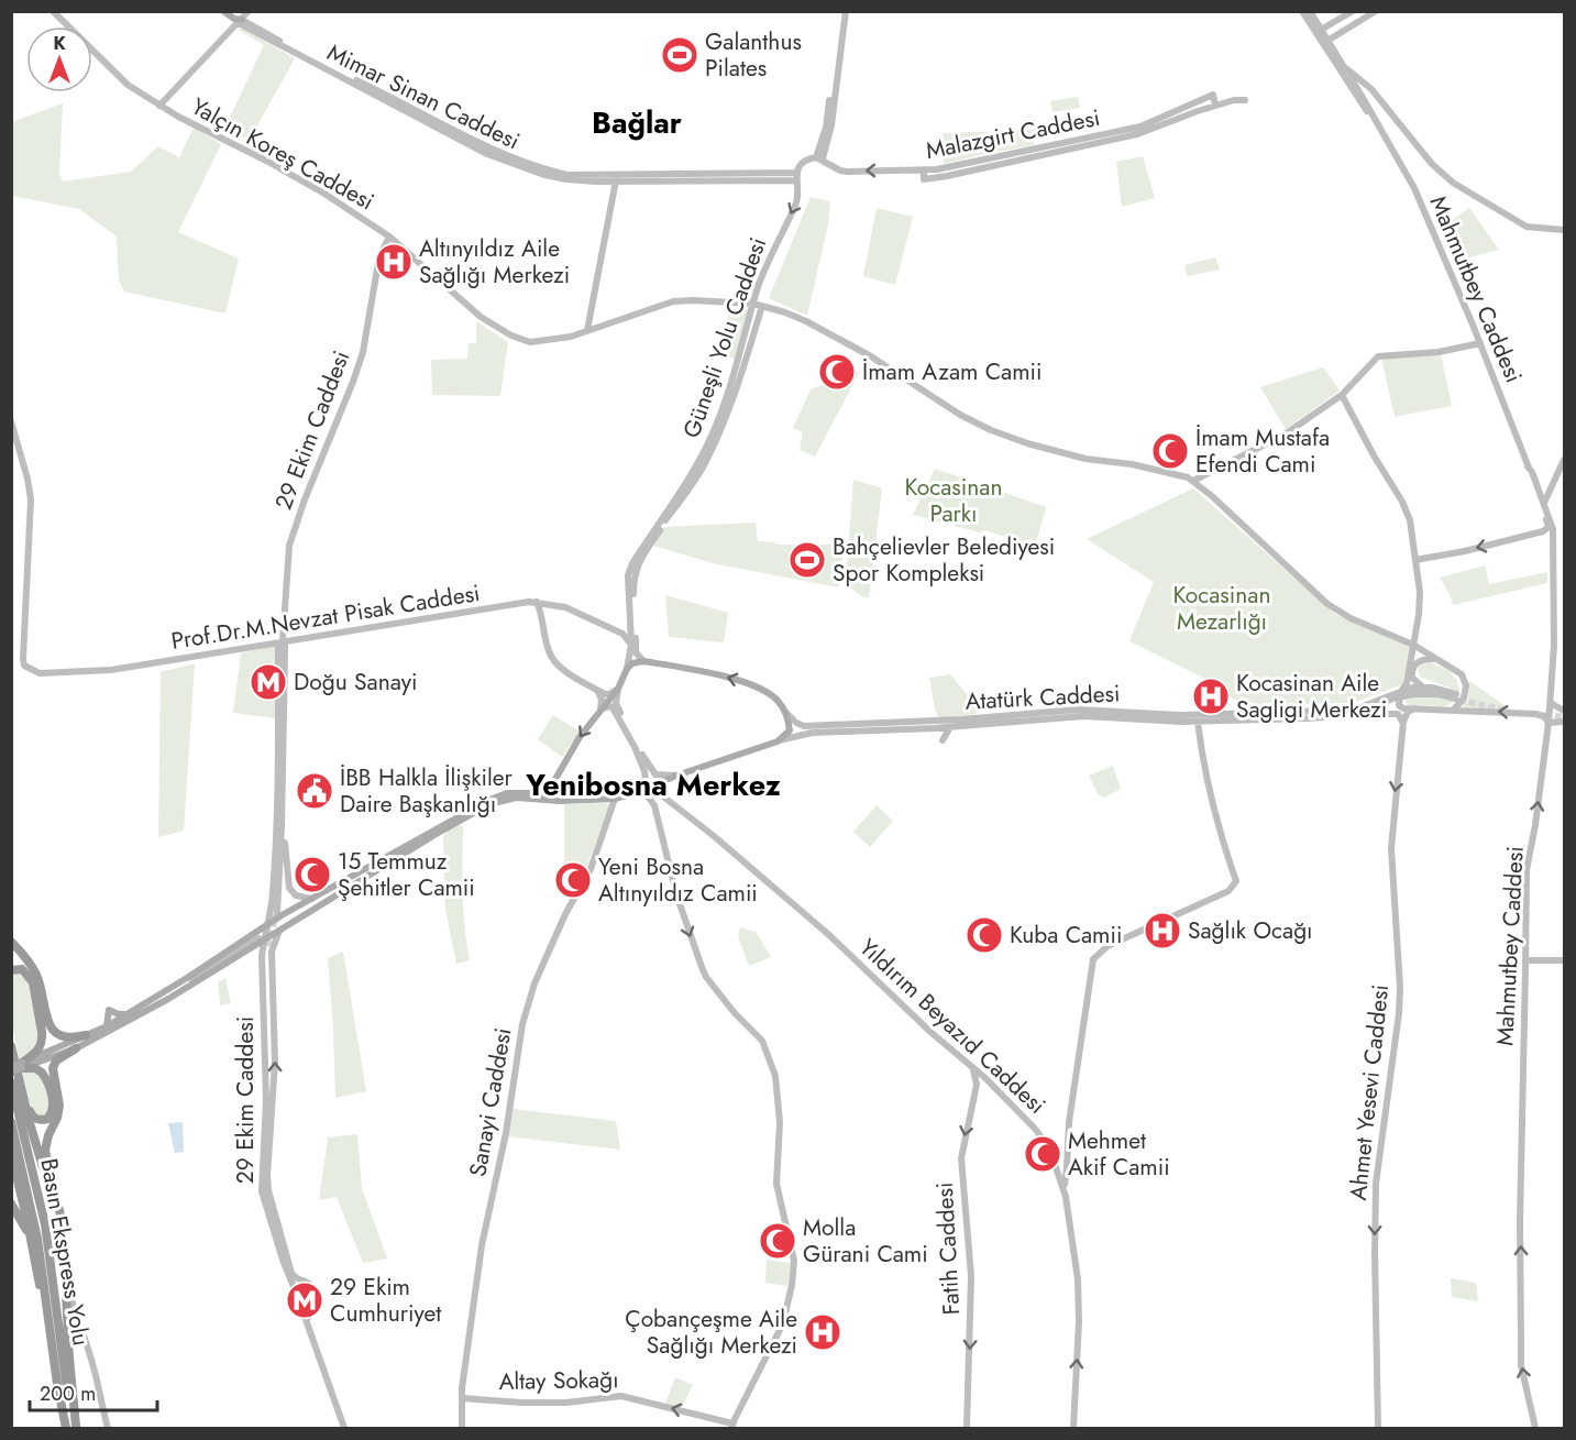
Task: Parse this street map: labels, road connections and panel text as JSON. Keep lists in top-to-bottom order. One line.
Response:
{"streets":{"highway":["Basın Ekspress Yolu"],"main road":["Mimar Sinan Caddesi","Malazgirt Caddesi","Yalçın Koreş Caddesi","Mahmutbey Caddesi","Güneşli Yolu Caddesi","29 Ekim Caddesi","Prof.Dr.M.Nevzat Pisak Caddesi","Atatürk Caddesi","Yıldırım Beyazıd Caddesi","Ahmet Yesevi Caddesi","Sanayi Caddesi","Fatih Caddesi","Altay Sokağı"]},"crossings":[["Mimar Sinan Caddesi","Güneşli Yolu Caddesi"],["Yalçın Koreş Caddesi","Güneşli Yolu Caddesi"],["Yalçın Koreş Caddesi","29 Ekim Caddesi"],["Güneşli Yolu Caddesi","Prof.Dr.M.Nevzat Pisak Caddesi"],["Güneşli Yolu Caddesi","Atatürk Caddesi"],["29 Ekim Caddesi","Prof.Dr.M.Nevzat Pisak Caddesi"],["Yıldırım Beyazıd Caddesi","Fatih Caddesi"],["Sanayi Caddesi","Altay Sokağı"]],"one_way":["Mahmutbey Caddesi","Ahmet Yesevi Caddesi","Fatih Caddesi","Altay Sokağı"],"districts":["Bağlar","Yenibosna Merkez"],"parks":["Kocasinan Parkı","Kocasinan Mezarlığı"],"places":{"sports":["Galanthus Pilates","Bahçelievler Belediyesi Spor Kompleksi"],"hospital":["Altınyıldız Aile Sağlığı Merkezi","Kocasinan Aile Sagligi Merkezi","Sağlık Ocağı","Çobançeşme Aile Sağlığı Merkezi"],"mosque":["İmam Azam Camii","İmam Mustafa Efendi Cami","15 Temmuz Şehitler Camii","Yeni Bosna Altınyıldız Camii","Kuba Camii","Mehmet Akif Camii","Molla Gürani Cami"],"metro station":["Doğu Sanayi","29 Ekim Cumhuriyet"],"public building":["İBB Halkla İlişkiler Daire Başkanlığı"]},"scale_bar":"200 m","north":"top"}
